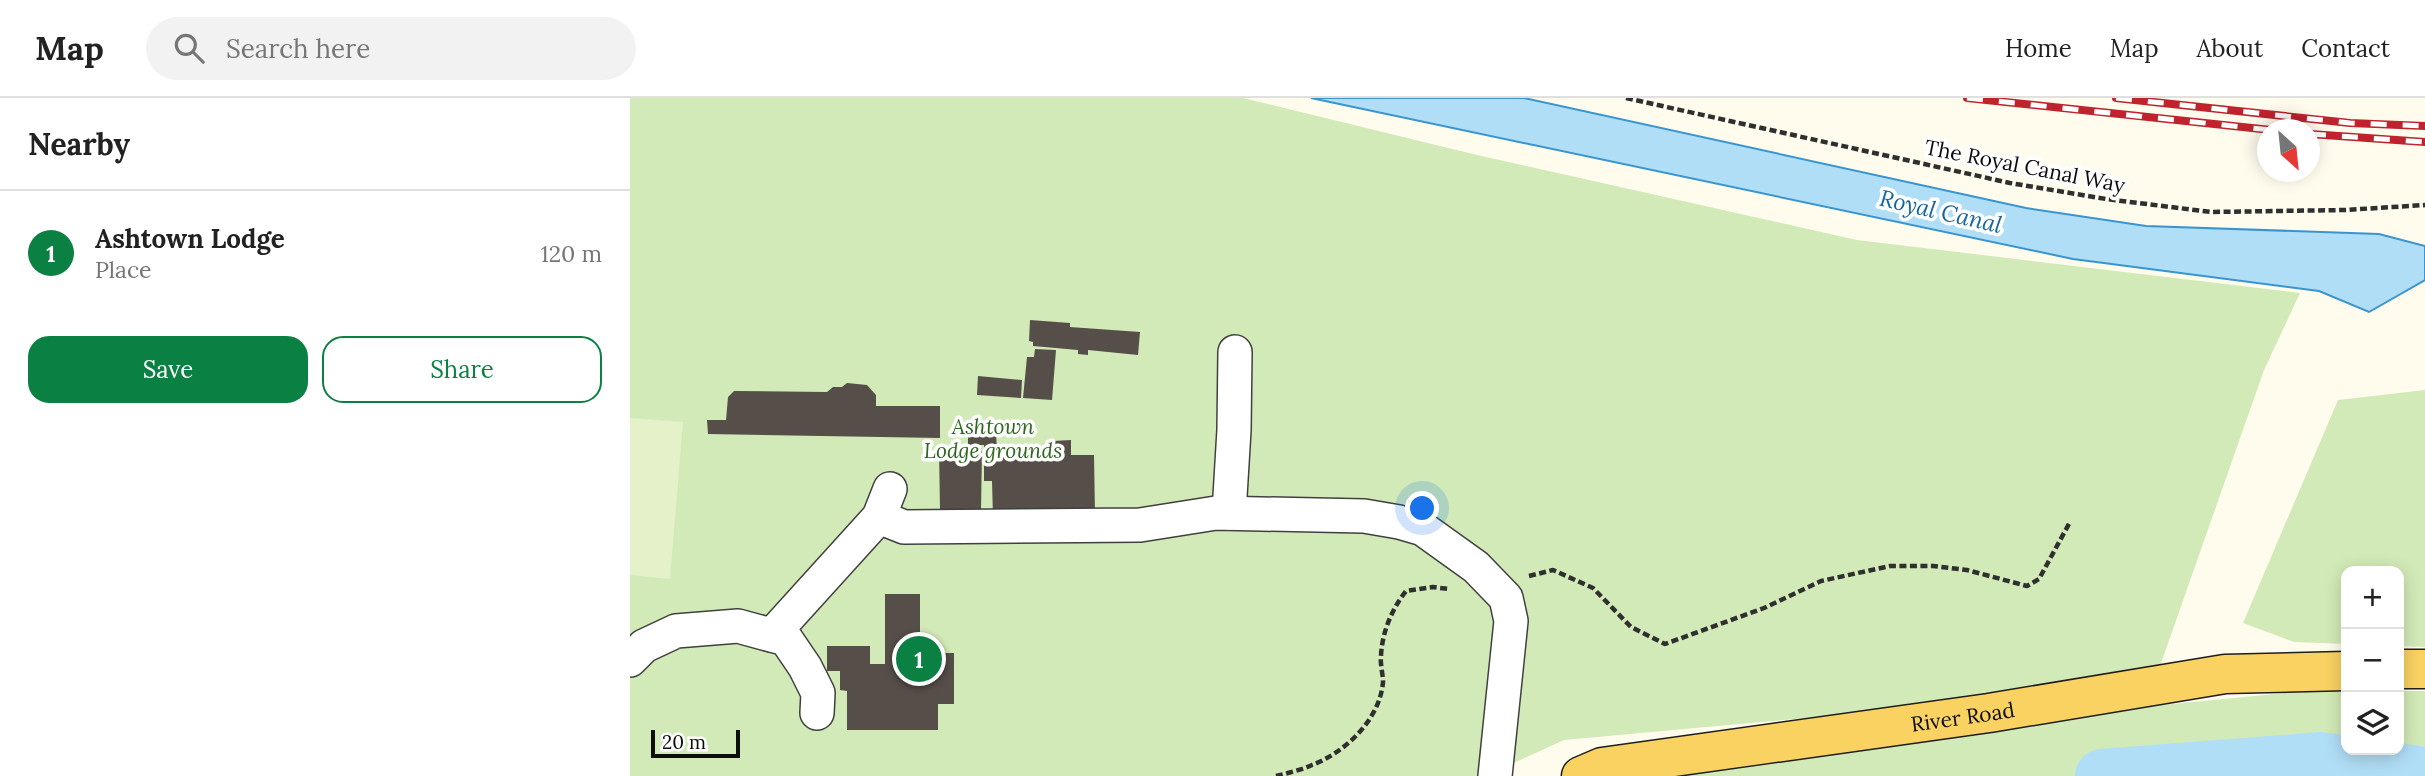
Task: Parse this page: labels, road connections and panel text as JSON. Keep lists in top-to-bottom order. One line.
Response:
{"streets":{"main road":["River Road"],"path":["The Royal Canal Way"]},"water":["Royal Canal"],"parks":["Ashtown Lodge grounds"],"scale_bar":"20 m","north":"bottom right","page":{"header":"Map","search":"Search here","nav":["Home","Map","About","Contact"],"heading":"Nearby","list":[{"mark":"1","name":"Ashtown Lodge","note":"Place","value":"120 m"}],"buttons":["Save","Share"],"map_buttons":["+","−"],"pins":"1","scale":"20 m"}}
